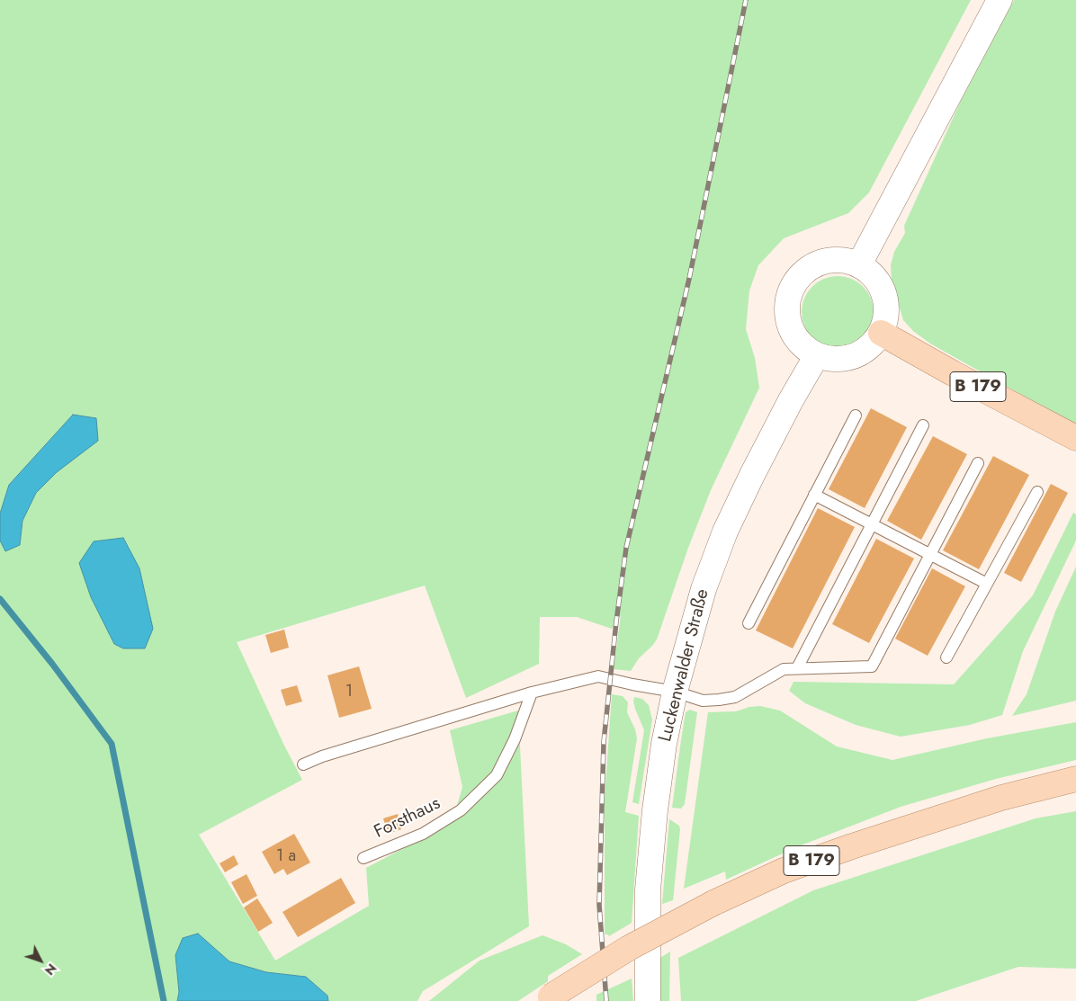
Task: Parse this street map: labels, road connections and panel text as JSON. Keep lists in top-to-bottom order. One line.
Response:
{"streets":{"main road":["B 179","Luckenwalder Straße"],"lane":["Forsthaus"]},"crossings":[["B 179","Luckenwalder Straße"]],"house_numbers":["1","1 a"],"north":"bottom right"}
